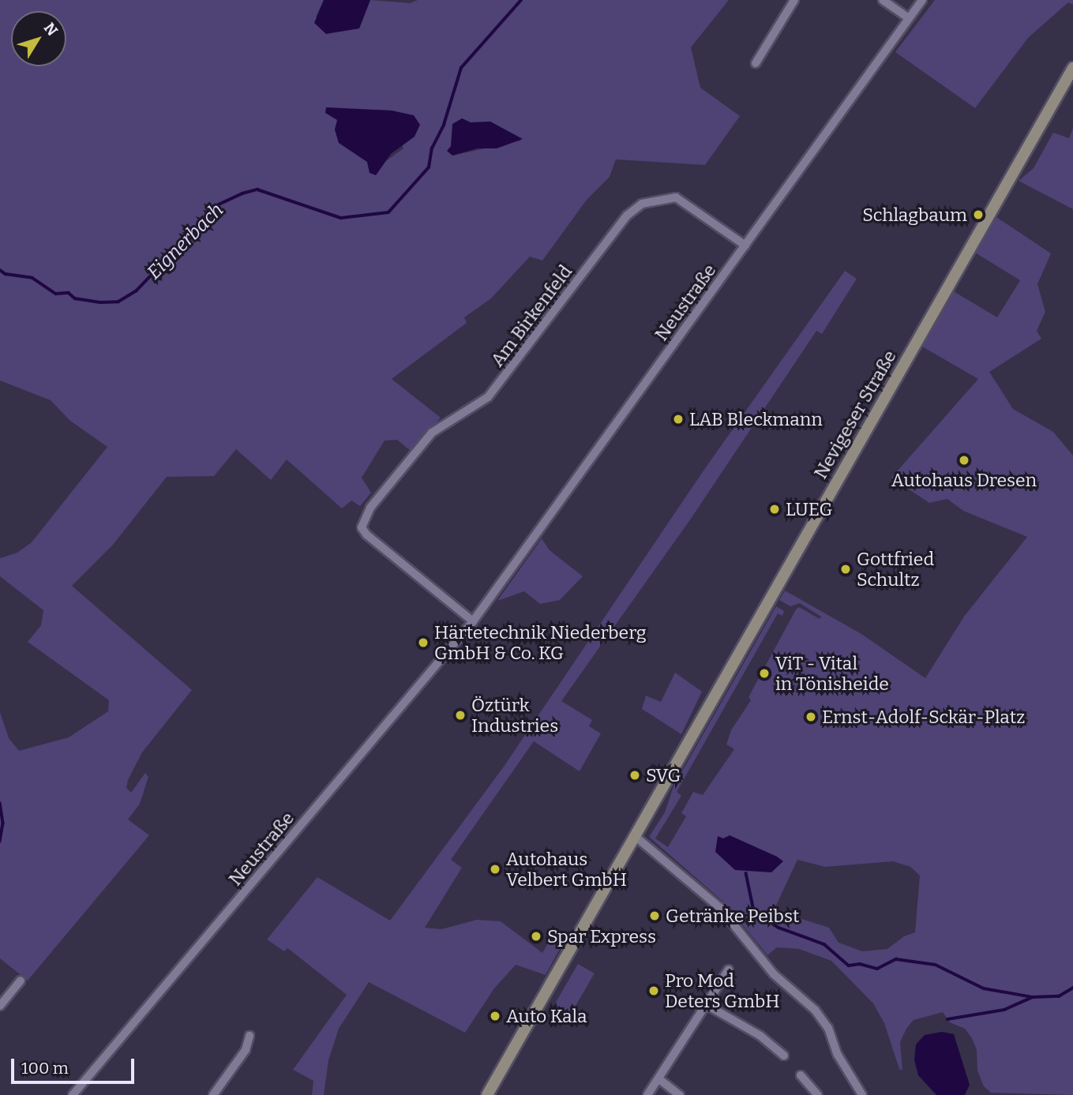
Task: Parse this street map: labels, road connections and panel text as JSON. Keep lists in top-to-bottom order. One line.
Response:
{"streets":{"main road":["Nevigeser Straße"],"street":["Neustraße","Am Birkenfeld"]},"crossings":[["Neustraße","Am Birkenfeld"]],"water":["Eignerbach"],"places":["Schlagbaum","LAB Bleckmann","Autohaus Dresen","LUEG","Gottfried Schultz","Härtetechnik Niederberg GmbH & Co. KG","ViT - Vital in Tönisheide","Öztürk Industries","Ernst-Adolf-Sckär-Platz","SVG","Autohaus Velbert GmbH","Getränke Peibst","Spar Express","Pro Mod Deters GmbH","Auto Kala"],"scale_bar":"100 m","north":"top right"}
